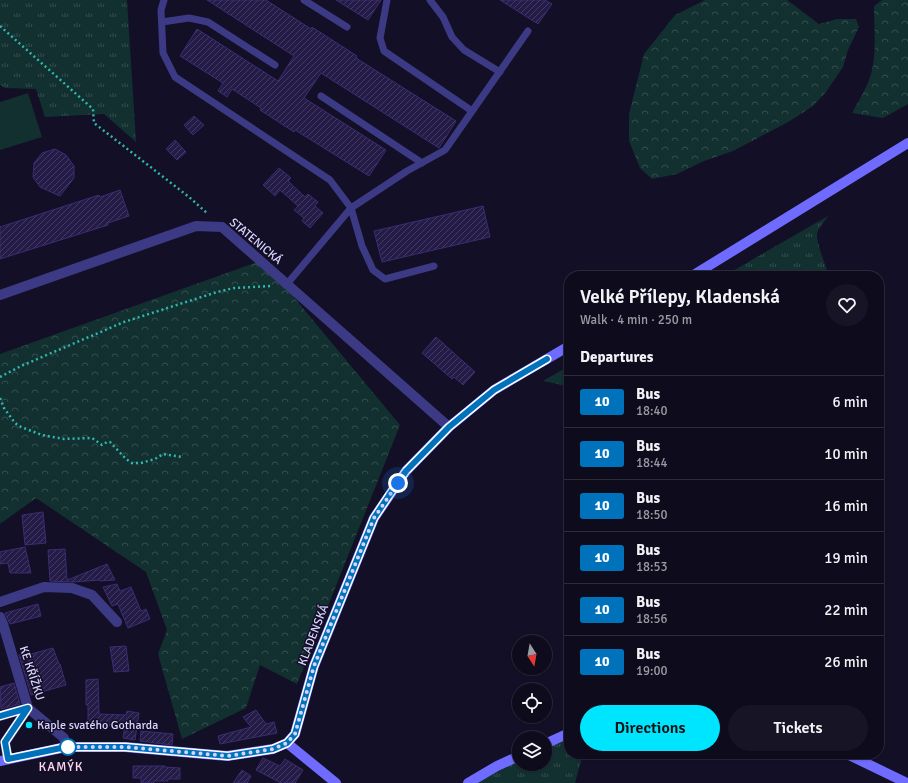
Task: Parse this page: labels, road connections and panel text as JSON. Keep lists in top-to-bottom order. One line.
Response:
{"streets":{"street":["STATENICKÁ","KLADENSKÁ","KE KŘÍŽKU"]},"crossings":[["STATENICKÁ","KLADENSKÁ"]],"districts":["KAMÝK"],"places":["Kaple svatého Gotharda"],"lines":["bus line 10"],"north":"bottom","page":{"heading":[["Velké Přílepy, Kladenská","Walk · 4 min · 250 m"],"Departures"],"list":[{"mark":"10","name":"Bus","note":"18:40","value":"6 min"},{"mark":"10","name":"Bus","note":"18:44","value":"10 min"},{"mark":"10","name":"Bus","note":"18:50","value":"16 min"},{"mark":"10","name":"Bus","note":"18:53","value":"19 min"},{"mark":"10","name":"Bus","note":"18:56","value":"22 min"},{"mark":"10","name":"Bus","note":"19:00","value":"26 min"}],"buttons":["Directions","Tickets"]}}
